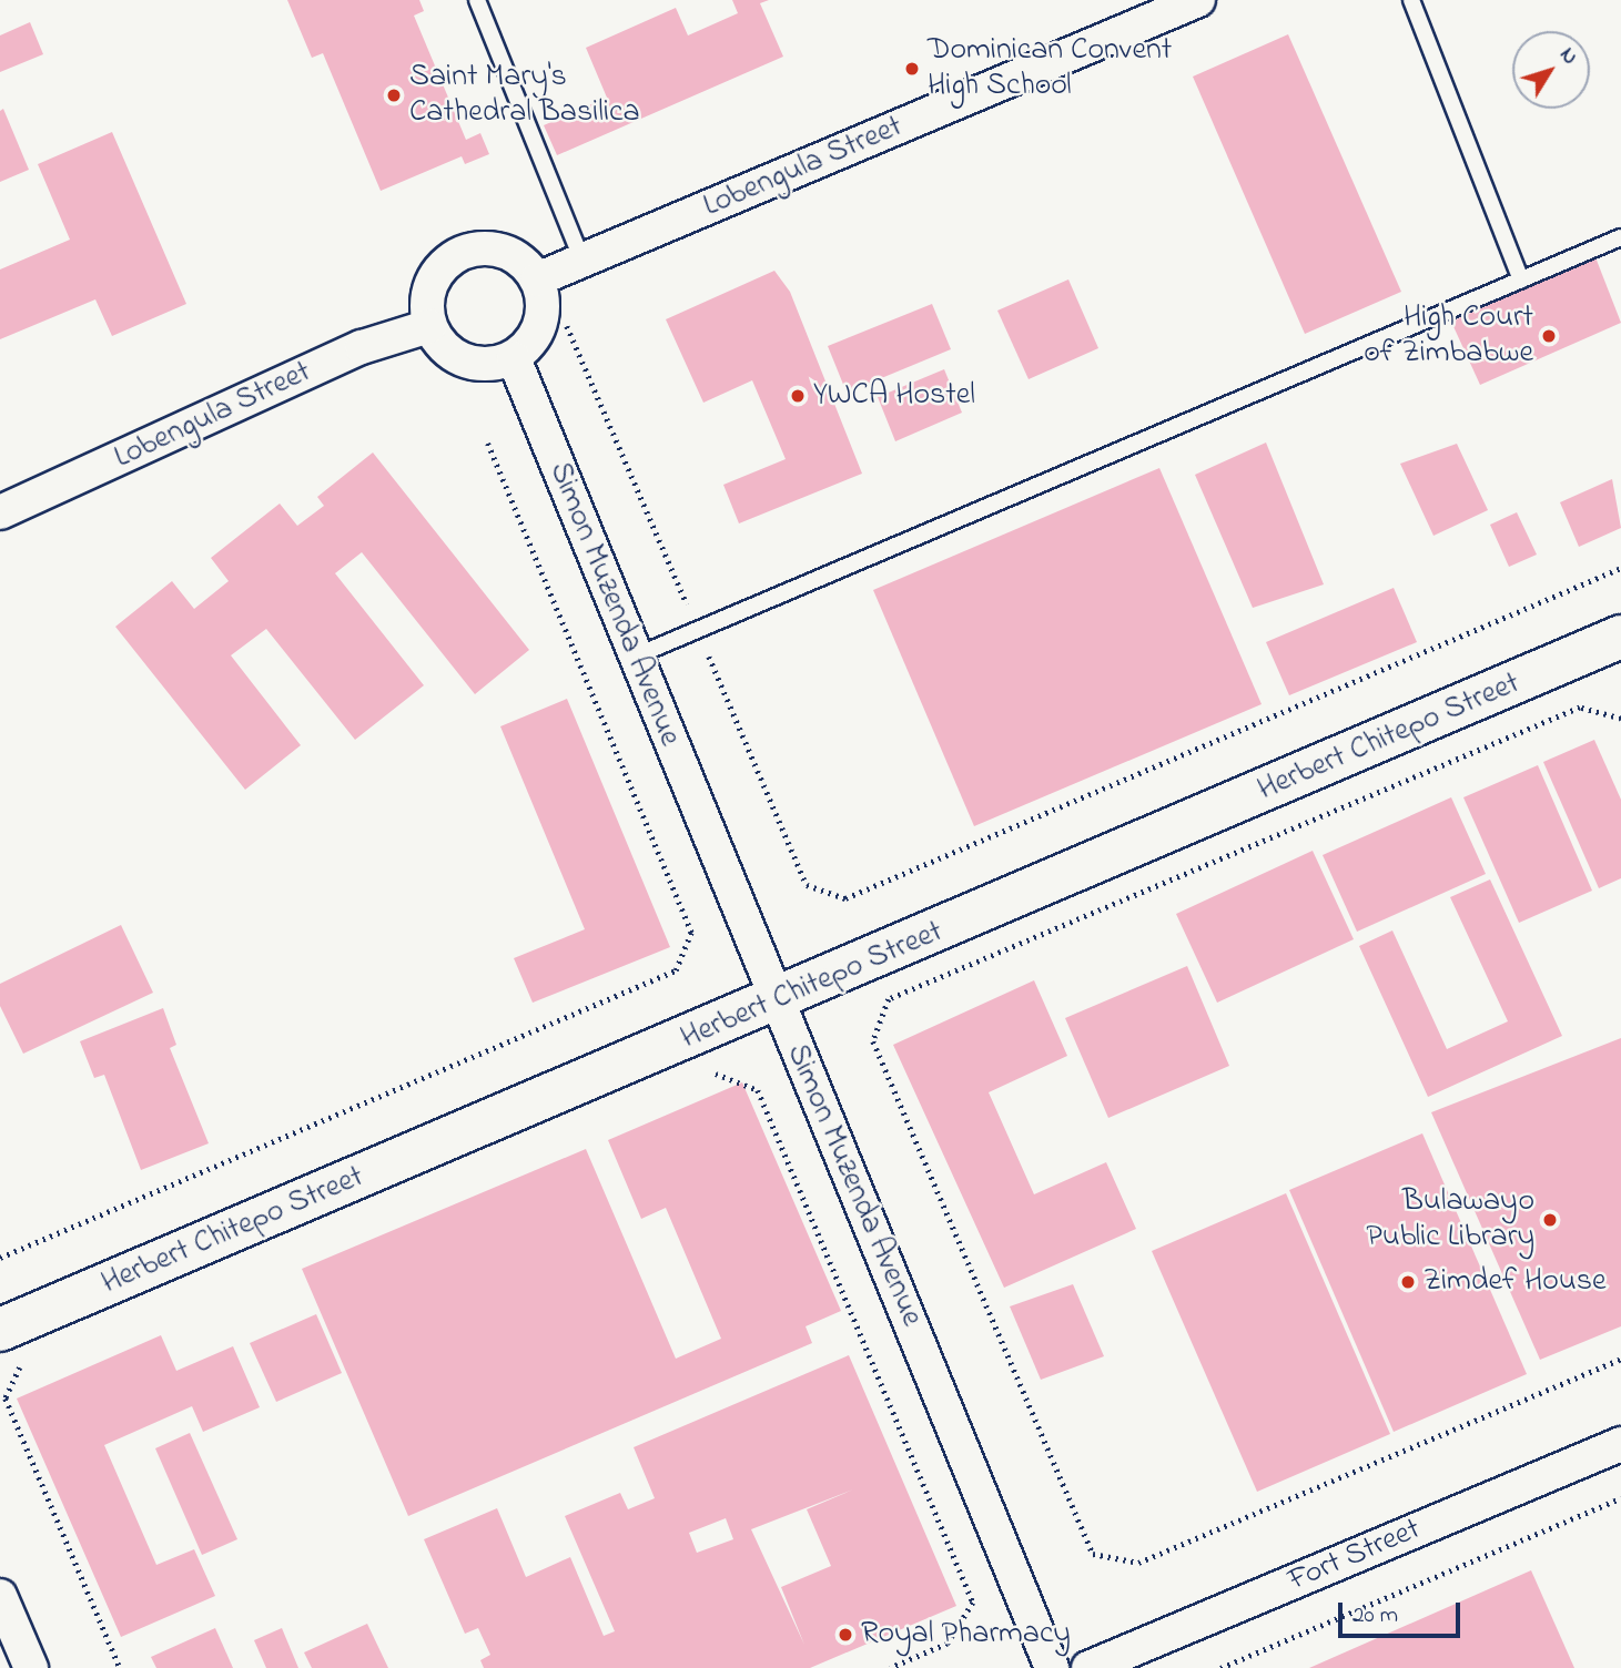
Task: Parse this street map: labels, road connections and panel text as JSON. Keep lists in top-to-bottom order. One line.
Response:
{"streets":{"street":["Lobengula Street","Simon Muzenda Avenue","Herbert Chitepo Street","Fort Street"]},"crossings":[["Lobengula Street","Simon Muzenda Avenue"],["Simon Muzenda Avenue","Herbert Chitepo Street"]],"places":["Dominican Convent High School","Saint Mary's Cathedral Basilica","High Court of Zimbabwe","YWCA Hostel","Bulawayo Public Library","Zimdef House","Royal Pharmacy"],"scale_bar":"20 m","north":"top right"}
